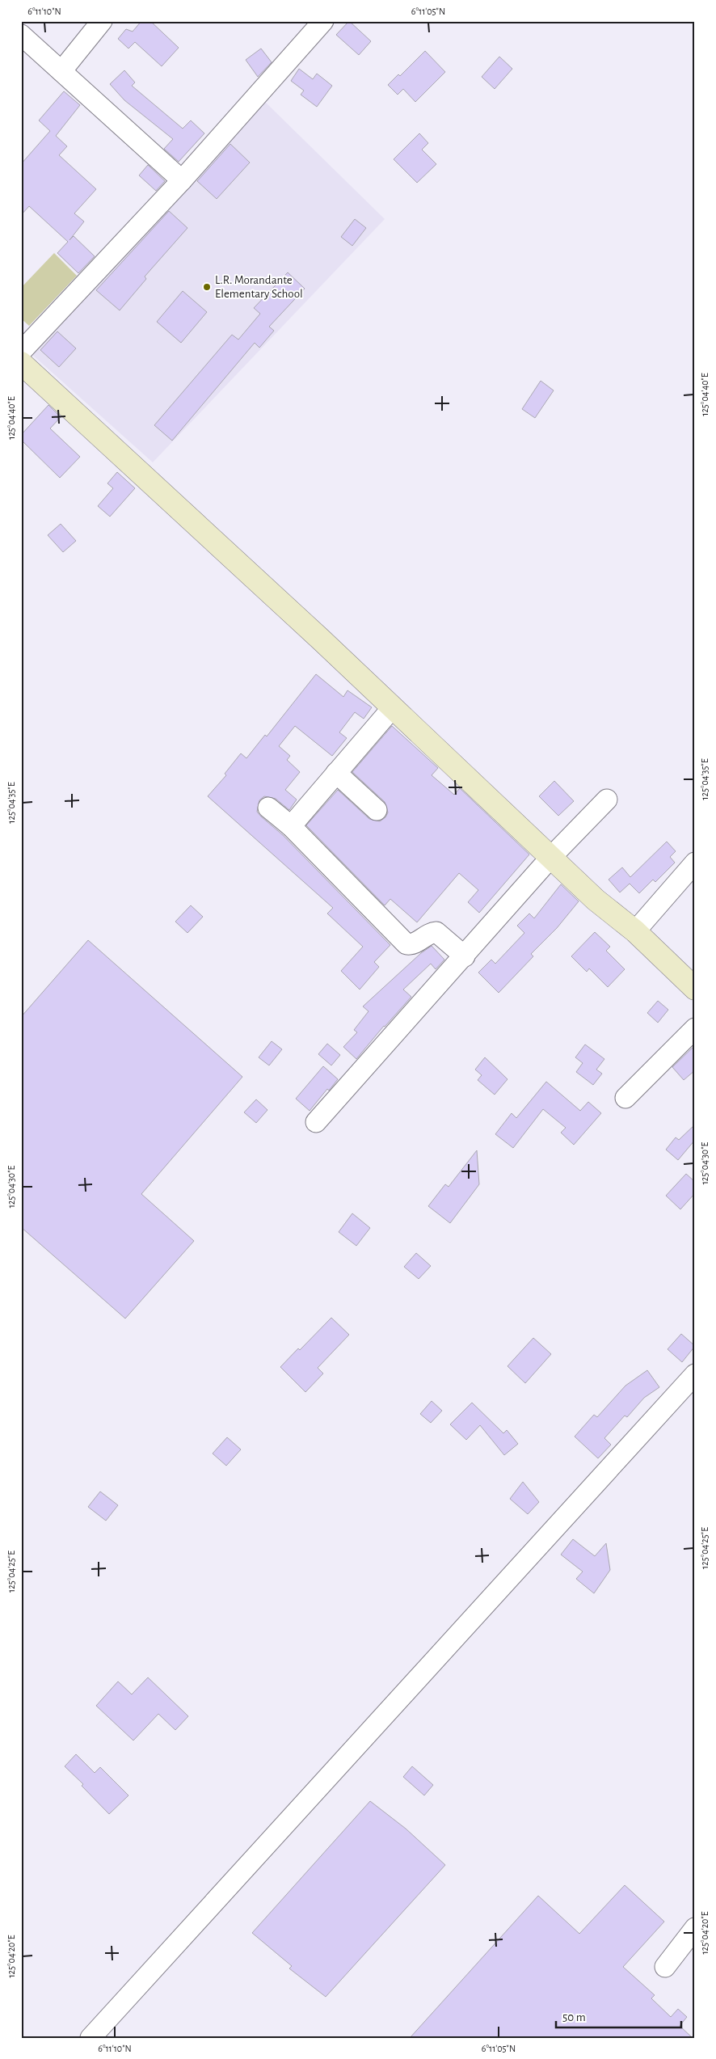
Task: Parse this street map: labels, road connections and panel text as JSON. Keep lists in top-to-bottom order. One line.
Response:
{"places":["L.R. Morandante Elementary School"],"scale_bar":"50 m","coordinates":["6°11'10\"N","6°11'05\"N","125°04'40\"E","125°04'35\"E","125°04'30\"E","125°04'25\"E","125°04'20\"E"]}
